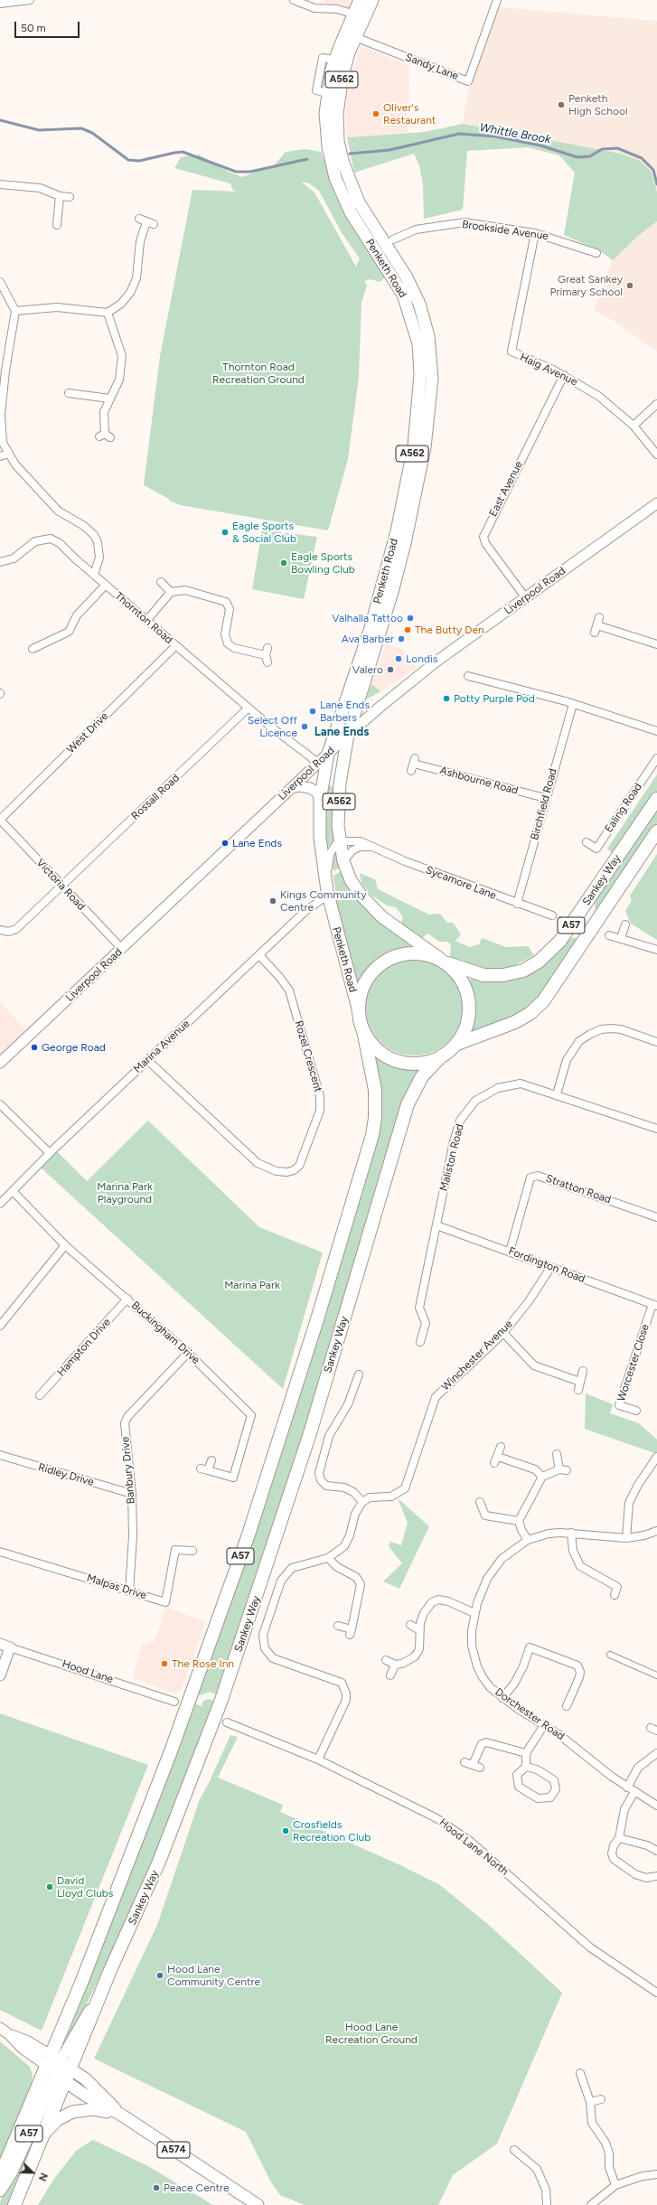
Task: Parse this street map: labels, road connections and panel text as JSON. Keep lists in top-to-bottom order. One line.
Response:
{"streets":{"highway":["Sankey Way","A57"],"main road":["A562","Penketh Road","A574"],"street":["Sandy Lane","Brookside Avenue","Haig Avenue","East Avenue","Liverpool Road","Thornton Road","West Drive","Ashbourne Road","Rossall Road","Birchfield Road","Ealing Road","Sycamore Lane","Victoria Road","Marina Avenue","Rozel Crescent","Maliston Road","Stratton Road","Fordington Road","Buckingham Drive","Hampton Drive","Winchester Avenue","Worcester Close","Banbury Drive","Ridley Drive","Malpas Drive","Hood Lane","Dorchester Road","Hood Lane North"]},"crossings":[["Sandy Lane","A562"],["A562","Penketh Road"],["Brookside Avenue","Haig Avenue"],["Penketh Road","Liverpool Road"],["Penketh Road","Sankey Way"],["Penketh Road","Sycamore Lane"],["Penketh Road","A57"],["Penketh Road","Marina Avenue"],["Haig Avenue","East Avenue"],["East Avenue","Liverpool Road"],["Liverpool Road","Thornton Road"],["Liverpool Road","Victoria Road"],["Thornton Road","West Drive"],["Thornton Road","Rossall Road"],["West Drive","Victoria Road"],["Ashbourne Road","Birchfield Road"],["Rossall Road","Victoria Road"],["Birchfield Road","Sycamore Lane"],["Sankey Way","A57"],["Sankey Way","A574"],["A57","A574"],["Marina Avenue","Rozel Crescent"],["Marina Avenue","Buckingham Drive"],["Maliston Road","Fordington Road"],["Stratton Road","Fordington Road"],["Fordington Road","Winchester Avenue"],["Fordington Road","Worcester Close"],["Buckingham Drive","Hampton Drive"],["Buckingham Drive","Banbury Drive"],["Banbury Drive","Ridley Drive"],["Banbury Drive","Malpas Drive"]],"districts":["Lane Ends"],"water":["Whittle Brook"],"parks":["Thornton Road Recreation Ground","Marina Park Playground","Marina Park","Hood Lane Recreation Ground"],"places":["Penketh High School","Oliver's Restaurant","Great Sankey Primary School","Eagle Sports & Social Club","Eagle Sports Bowling Club","Valhalla Tattoo","The Butty Den","Ava Barber","Londis","Valero","Potty Purple Pod","Lane Ends Barbers","Select Off Licence","Lane Ends","Kings Community Centre","George Road","The Rose Inn","Crosfields Recreation Club","David Lloyd Clubs","Hood Lane Community Centre","Peace Centre"],"scale_bar":"50 m","north":"bottom right"}
